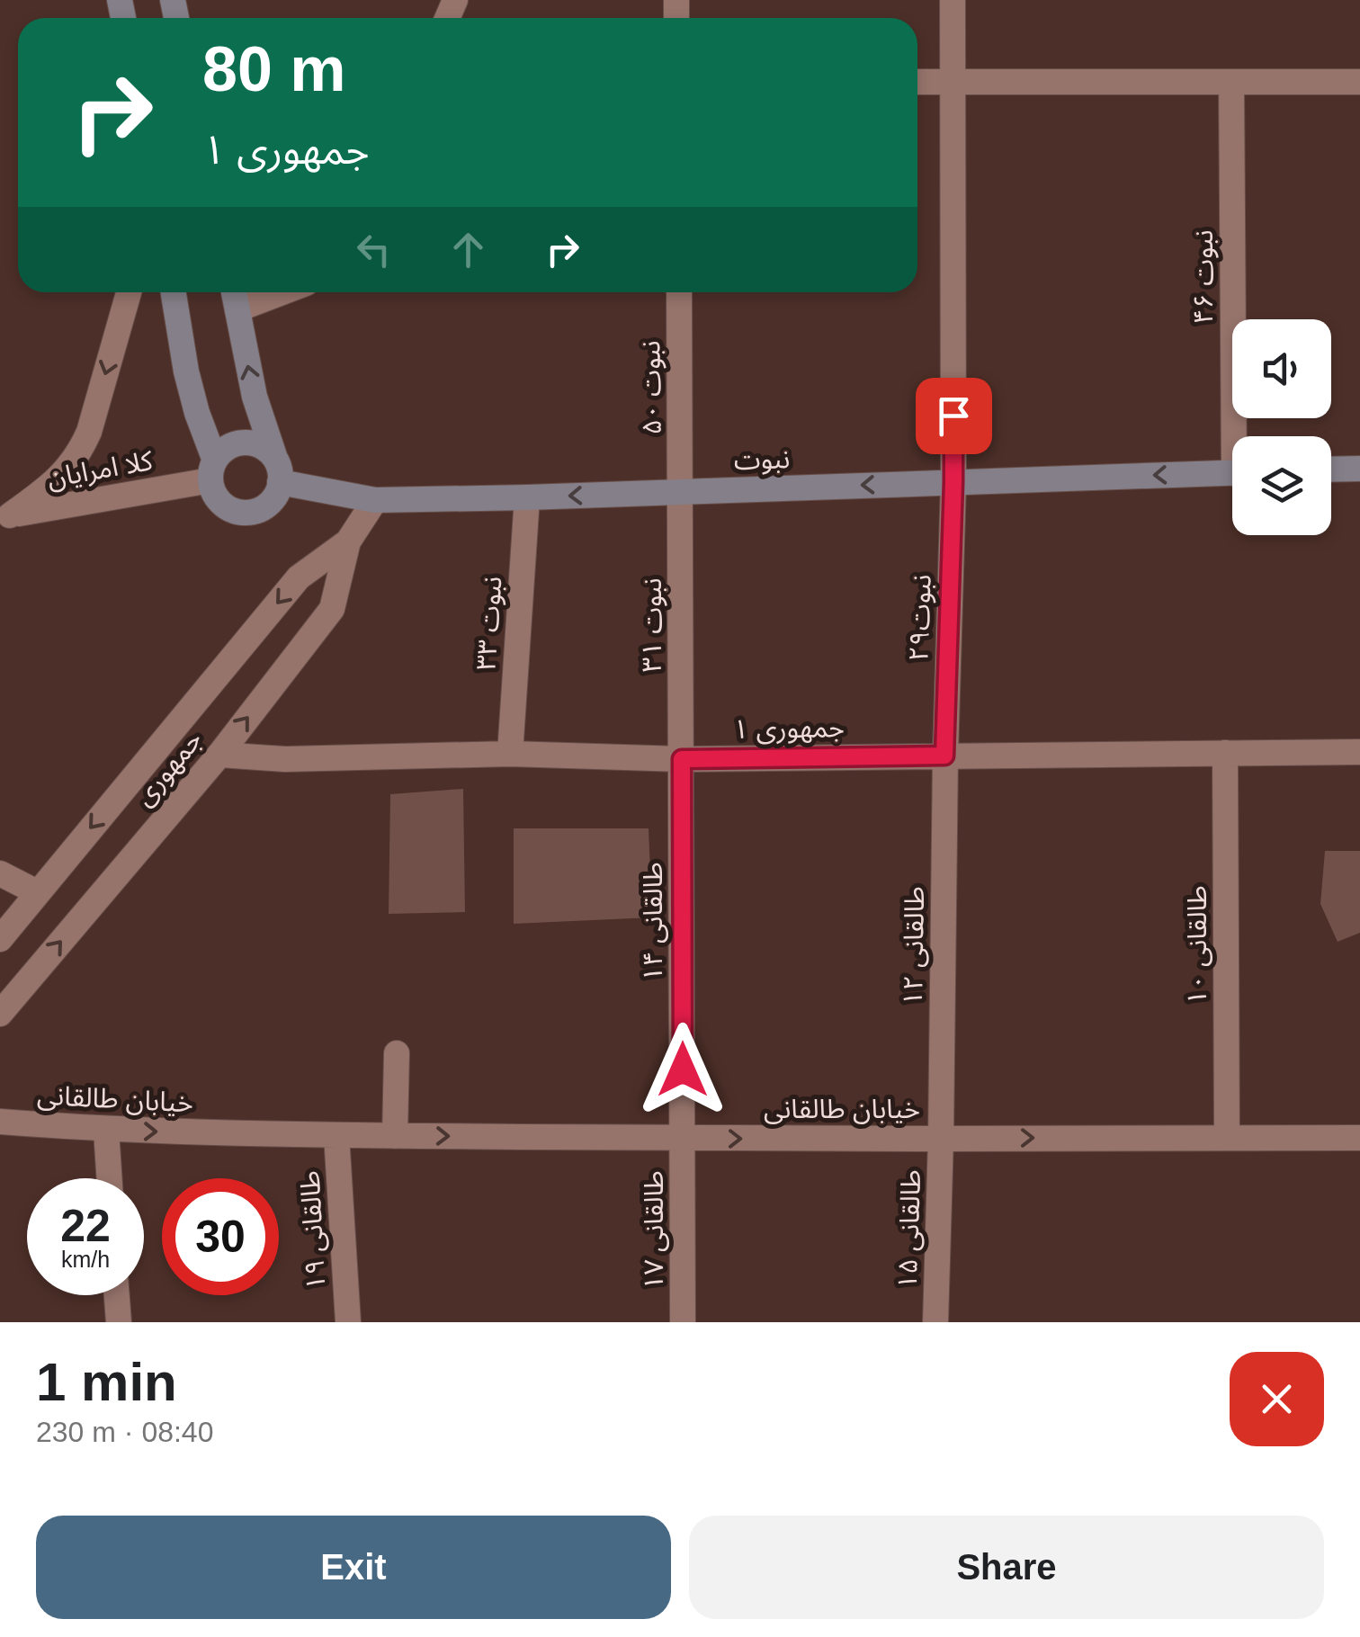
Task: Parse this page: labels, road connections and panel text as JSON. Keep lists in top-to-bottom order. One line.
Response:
{"streets":{"main road":["نبوت"],"street":["نبوت ۴۶","نبوت ۵۰","کلا امرایان","نبوت۲۹","نبوت ۳۳","نبوت ۳۱","جمهوری ۱","جمهوری","طالقانی ۱۴","طالقانی ۱۰","طالقانی ۱۲","خیابان طالقانی","طالقانی ۱۵","طالقانی ۱۹","طالقانی ۱۷"]},"crossings":[["نبوت ۵۰","نبوت"],["نبوت ۵۰","نبوت ۳۱"],["نبوت","کلا امرایان"],["نبوت","نبوت۲۹"],["نبوت","نبوت ۳۳"],["نبوت","نبوت ۳۱"],["نبوت","جمهوری"],["نبوت۲۹","جمهوری ۱"],["نبوت۲۹","طالقانی ۱۲"],["نبوت ۳۳","جمهوری ۱"],["نبوت ۳۱","جمهوری ۱"],["نبوت ۳۱","طالقانی ۱۴"],["جمهوری ۱","جمهوری"],["جمهوری ۱","طالقانی ۱۴"],["جمهوری ۱","طالقانی ۱۰"],["جمهوری ۱","طالقانی ۱۲"],["طالقانی ۱۴","خیابان طالقانی"],["طالقانی ۱۴","طالقانی ۱۷"],["طالقانی ۱۰","خیابان طالقانی"],["طالقانی ۱۲","خیابان طالقانی"],["طالقانی ۱۲","طالقانی ۱۵"],["خیابان طالقانی","طالقانی ۱۵"],["خیابان طالقانی","طالقانی ۱۹"],["خیابان طالقانی","طالقانی ۱۷"]],"one_way":["نبوت","خیابان طالقانی"],"page":{"turn":["80 m","جمهوری ۱"],"speed":"22 km/h","limit":"30","heading":["1 min","230 m · 08:40"],"buttons":["Exit","Share"]}}
